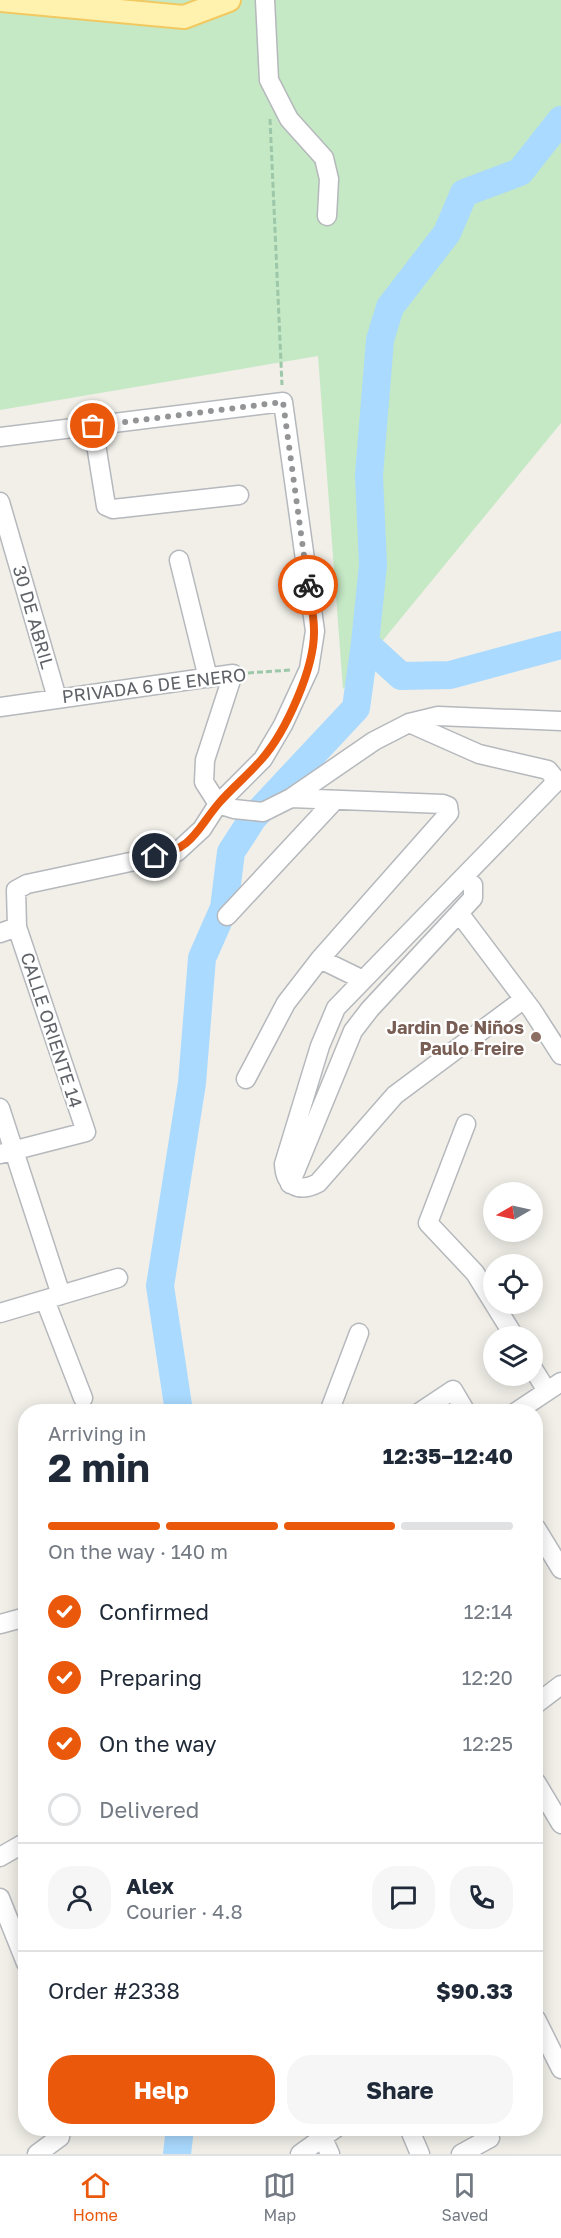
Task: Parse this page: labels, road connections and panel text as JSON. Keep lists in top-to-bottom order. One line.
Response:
{"streets":{"street":["30 DE ABRIL","PRIVADA 6 DE ENERO","CALLE ORIENTE 14"]},"crossings":[["30 DE ABRIL","PRIVADA 6 DE ENERO"]],"places":["Jardin De Niños Paulo Freire"],"north":"left","page":{"heading":["2 min","Arriving in","12:35–12:40"],"panel":["Alex","Courier · 4.8","Order #2338","$90.33"],"bar":"On the way · 140 m","list":[["Confirmed","12:14"],["Preparing","12:20"],["On the way","12:25"],"Delivered"],"buttons":["Help","Share"],"tabs":["Home","Map","Saved"]}}
